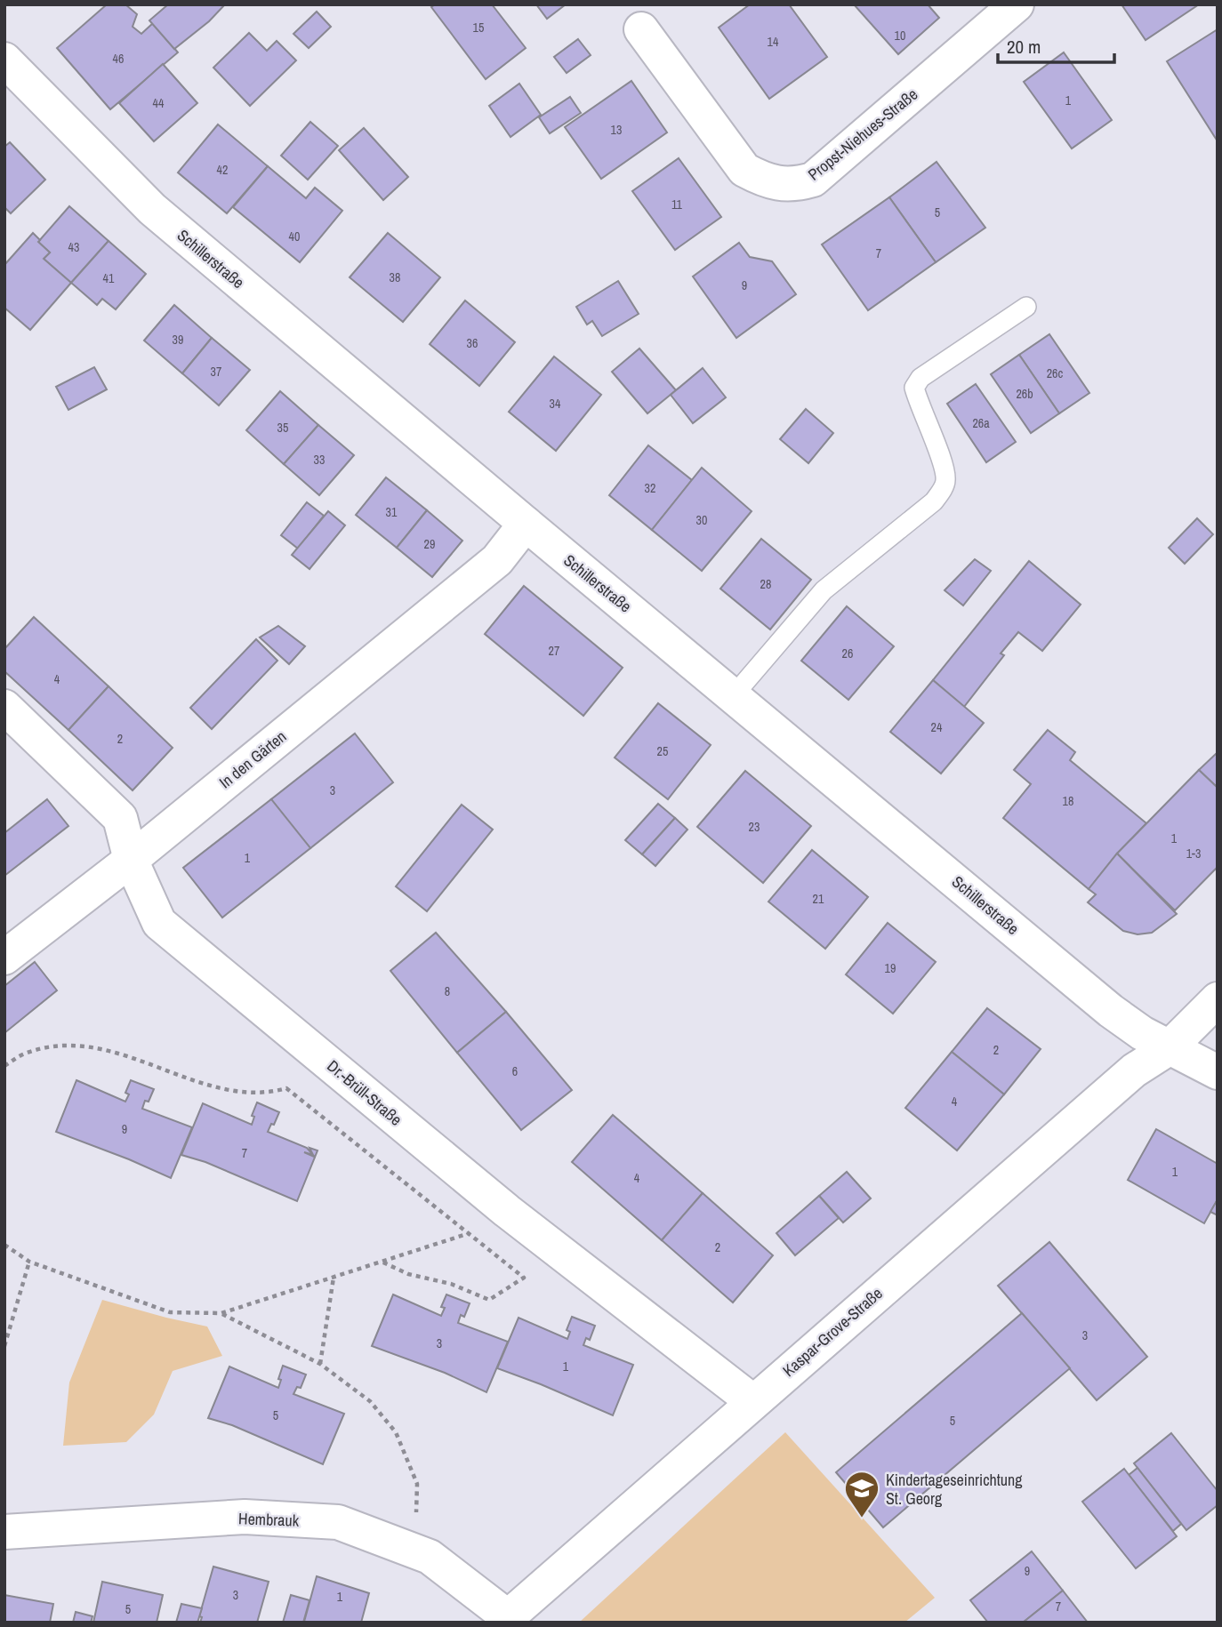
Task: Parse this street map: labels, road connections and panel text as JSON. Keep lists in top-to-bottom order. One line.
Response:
{"streets":{"street":["Propst-Niehues-Straße","Schillerstraße","In den Gärten","Dr.-Brüll-Straße","Kaspar-Grove-Straße","Hembrauk"]},"crossings":[["Schillerstraße","In den Gärten"],["Schillerstraße","Kaspar-Grove-Straße"],["In den Gärten","Dr.-Brüll-Straße"],["Dr.-Brüll-Straße","Kaspar-Grove-Straße"],["Kaspar-Grove-Straße","Hembrauk"]],"places":{"school or university":["Kindertageseinrichtung St. Georg"]},"house_numbers":["15","10","14","46","1","44","13","42","11","5","40","43","7","38","41","9","39","36","37","26c","26b","34","26a","35","33","32","31","30","29","28","27","26","4","24","2","25","3","18","23","1","1-3","1","21","19","8","2","6","4","9","7","1","4","2","3","3","1","5","5","9","3","1","7","5"],"scale_bar":"20 m"}
